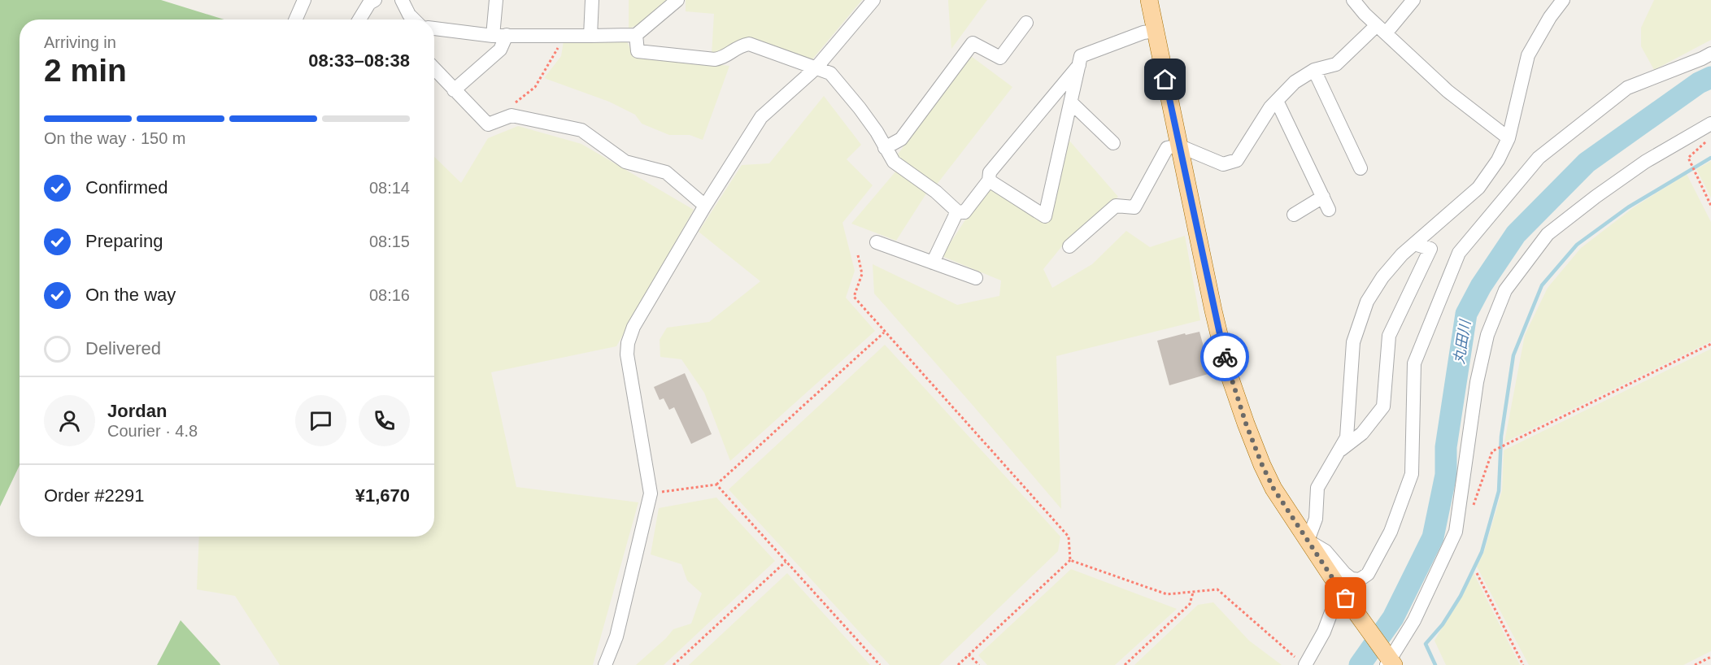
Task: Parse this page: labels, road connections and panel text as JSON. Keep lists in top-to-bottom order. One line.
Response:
{"water":["丸田川"],"page":{"heading":["2 min","Arriving in","08:33–08:38"],"panel":["Jordan","Courier · 4.8","Order #2291","¥1,670"],"bar":"On the way · 150 m","list":[["Confirmed","08:14"],["Preparing","08:15"],["On the way","08:16"],"Delivered"]}}
